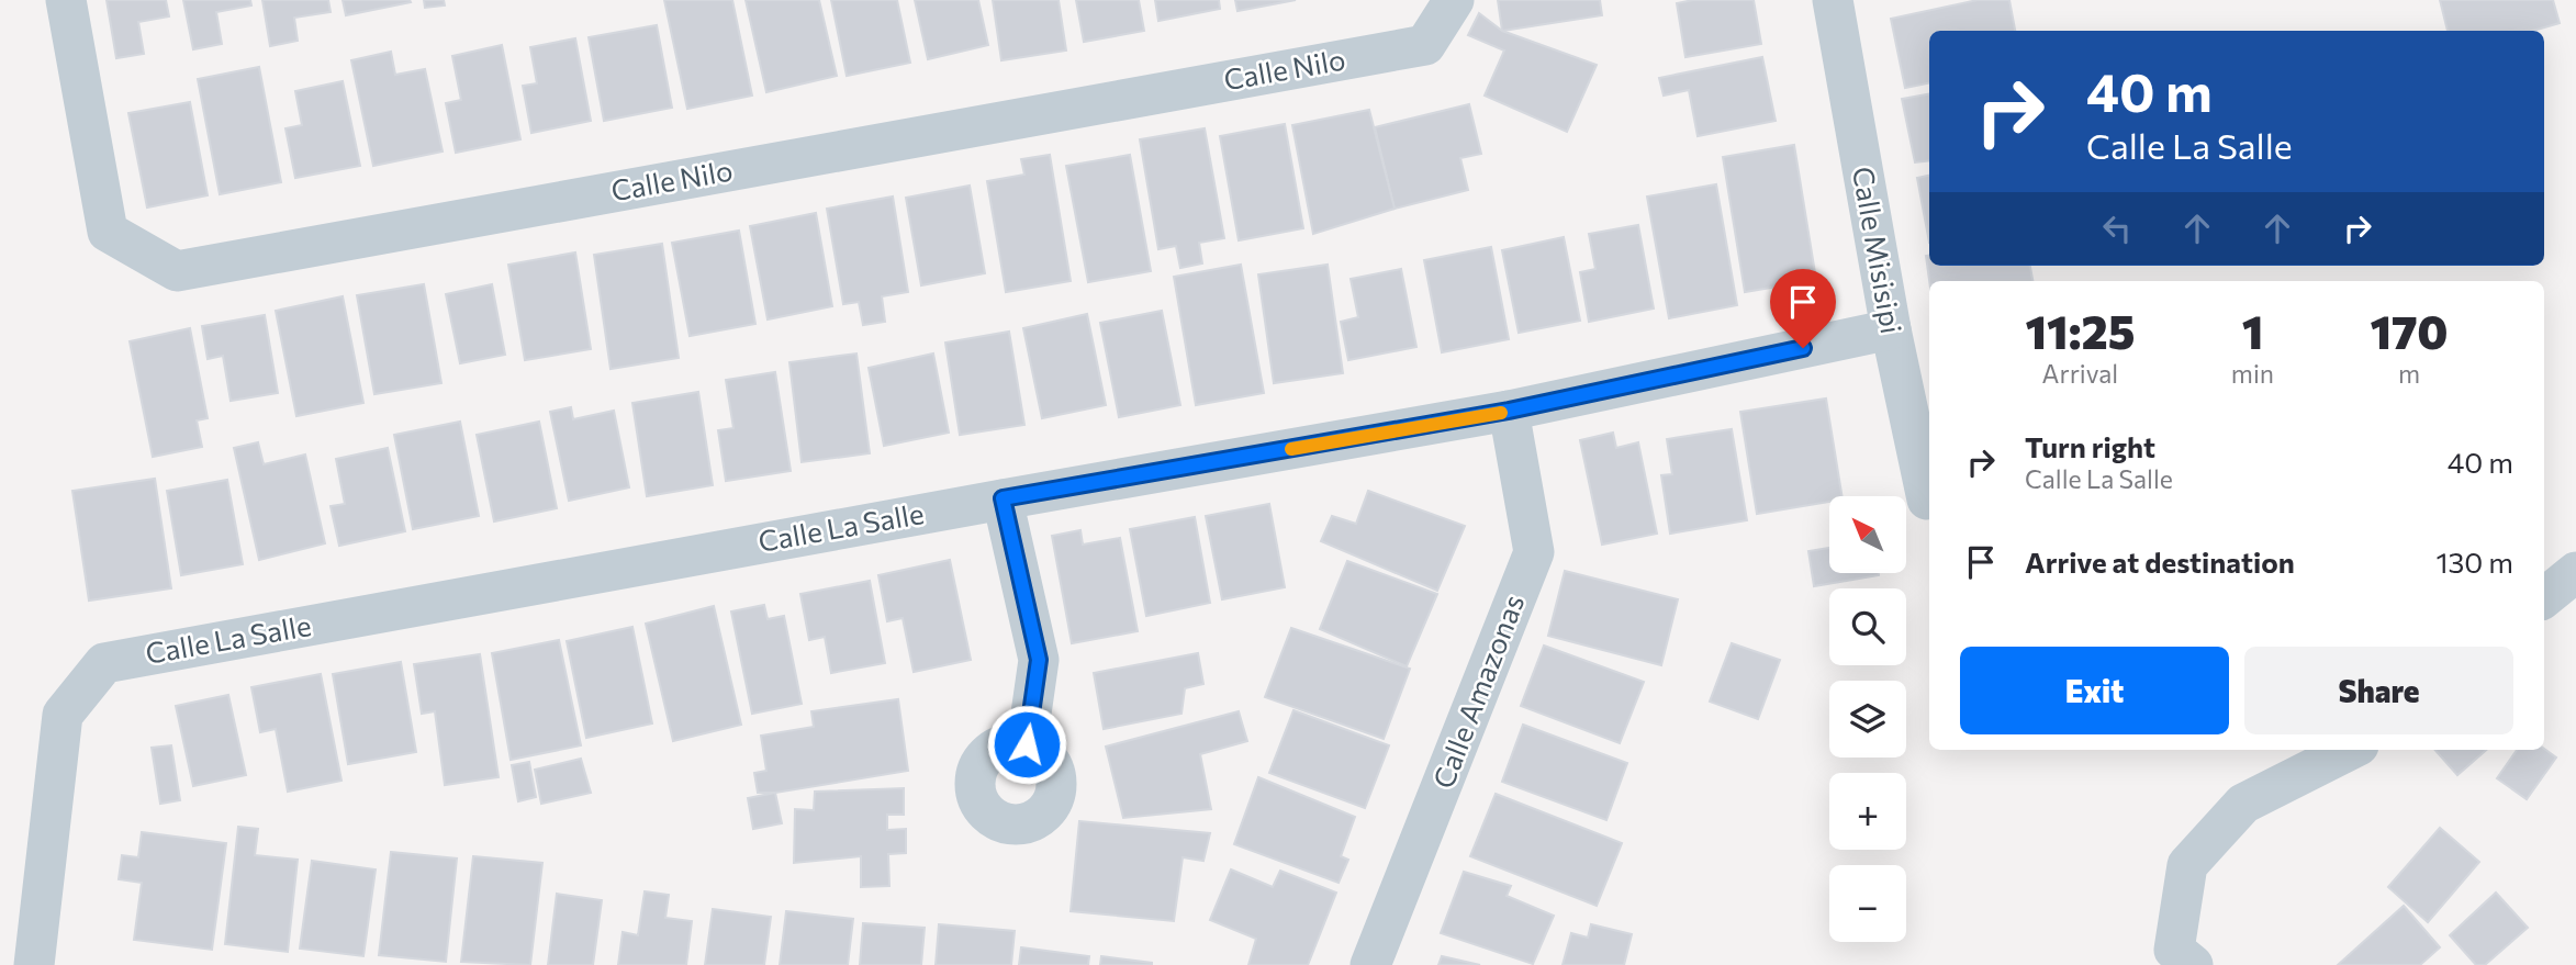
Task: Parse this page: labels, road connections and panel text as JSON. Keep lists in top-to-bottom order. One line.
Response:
{"streets":{"street":["Calle Nilo","Calle Misisipi","Calle La Salle","Calle Amazonas"]},"crossings":[["Calle Misisipi","Calle La Salle"],["Calle La Salle","Calle Amazonas"]],"north":"top left","page":{"turn":["40 m","Calle La Salle"],"eta":["11:25","Arrival","1","min","170","m"],"list":[{"name":"Turn right","note":"Calle La Salle","value":"40 m"},{"name":"Arrive at destination","value":"130 m"}],"map_buttons":["+","−"],"buttons":["Exit","Share"]}}
